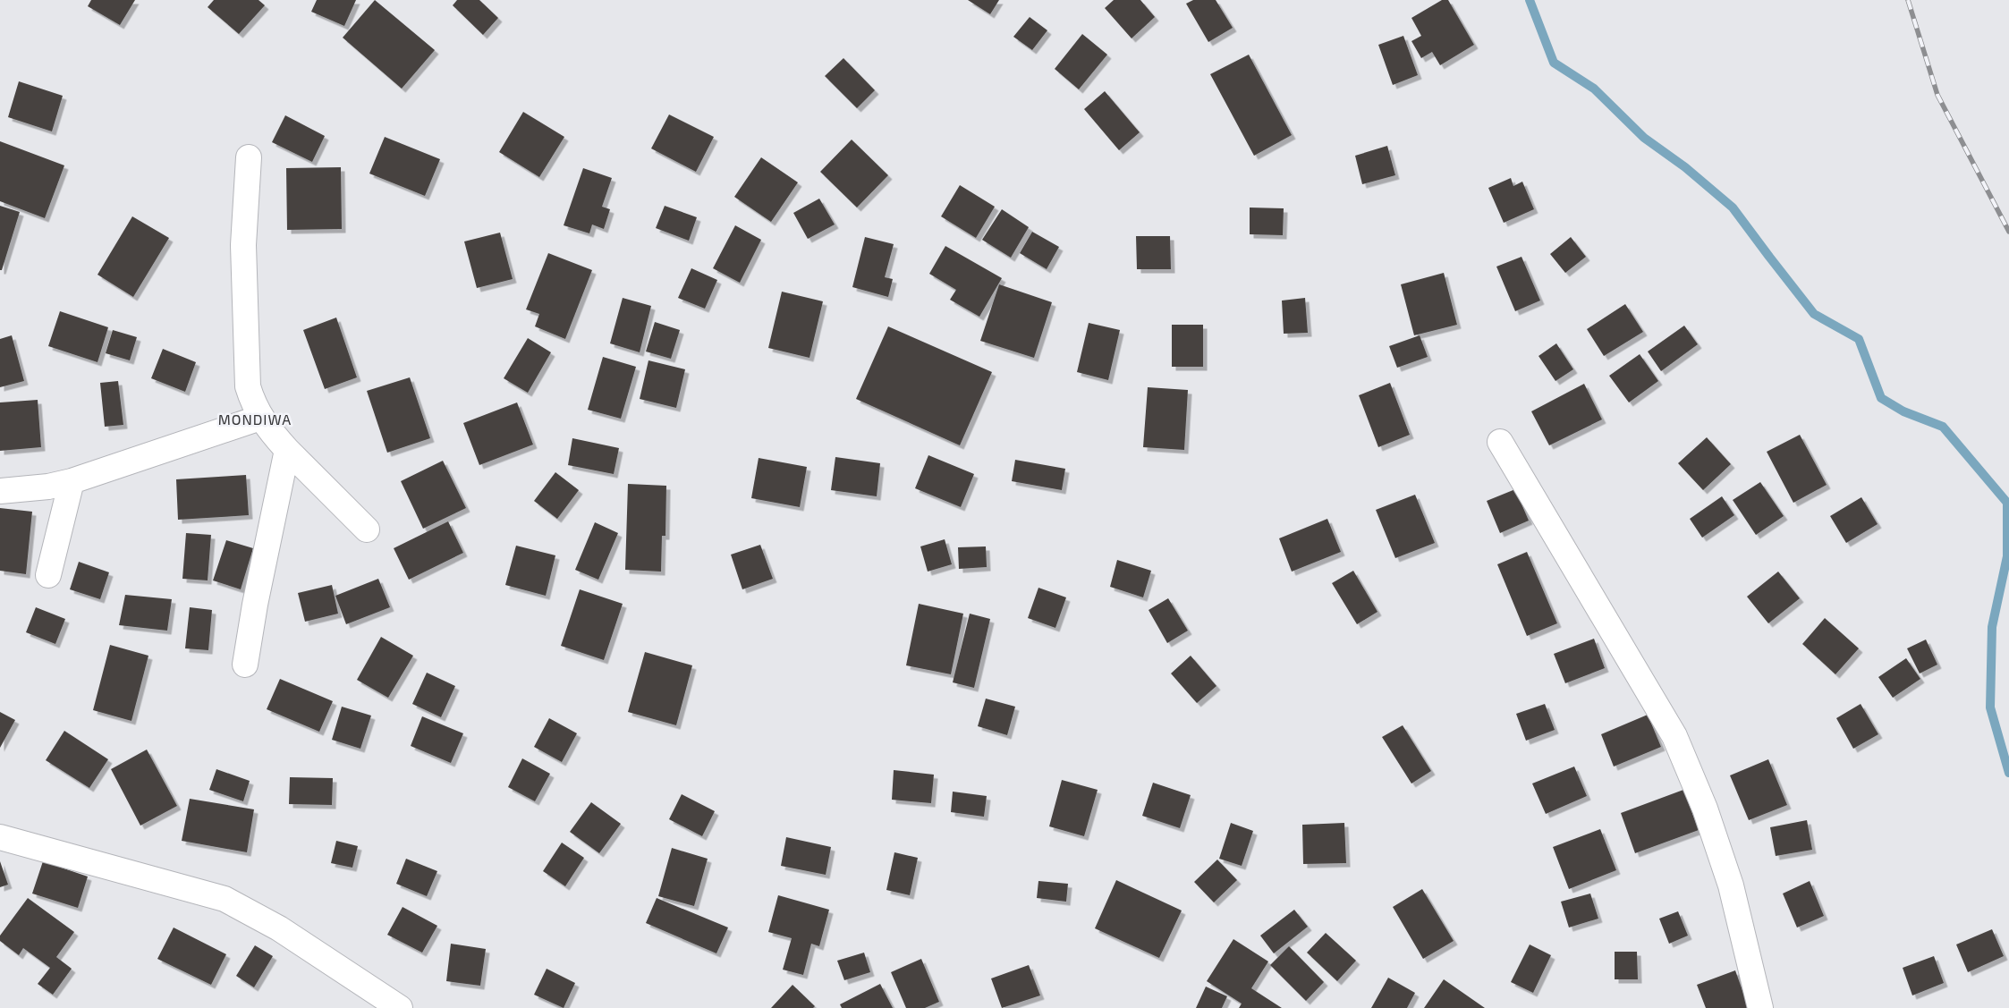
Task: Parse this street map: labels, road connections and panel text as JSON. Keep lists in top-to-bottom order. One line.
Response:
{"districts":["MONDIWA"]}
